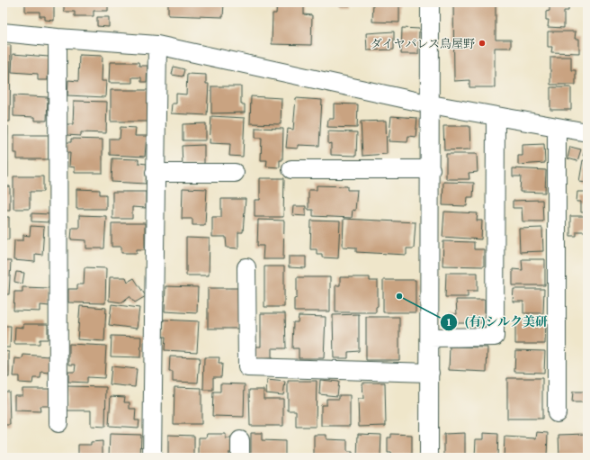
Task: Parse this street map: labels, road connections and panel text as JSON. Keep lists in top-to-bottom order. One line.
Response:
{"places":["ダイヤパレス鳥屋野","(有)シルク美研"]}
